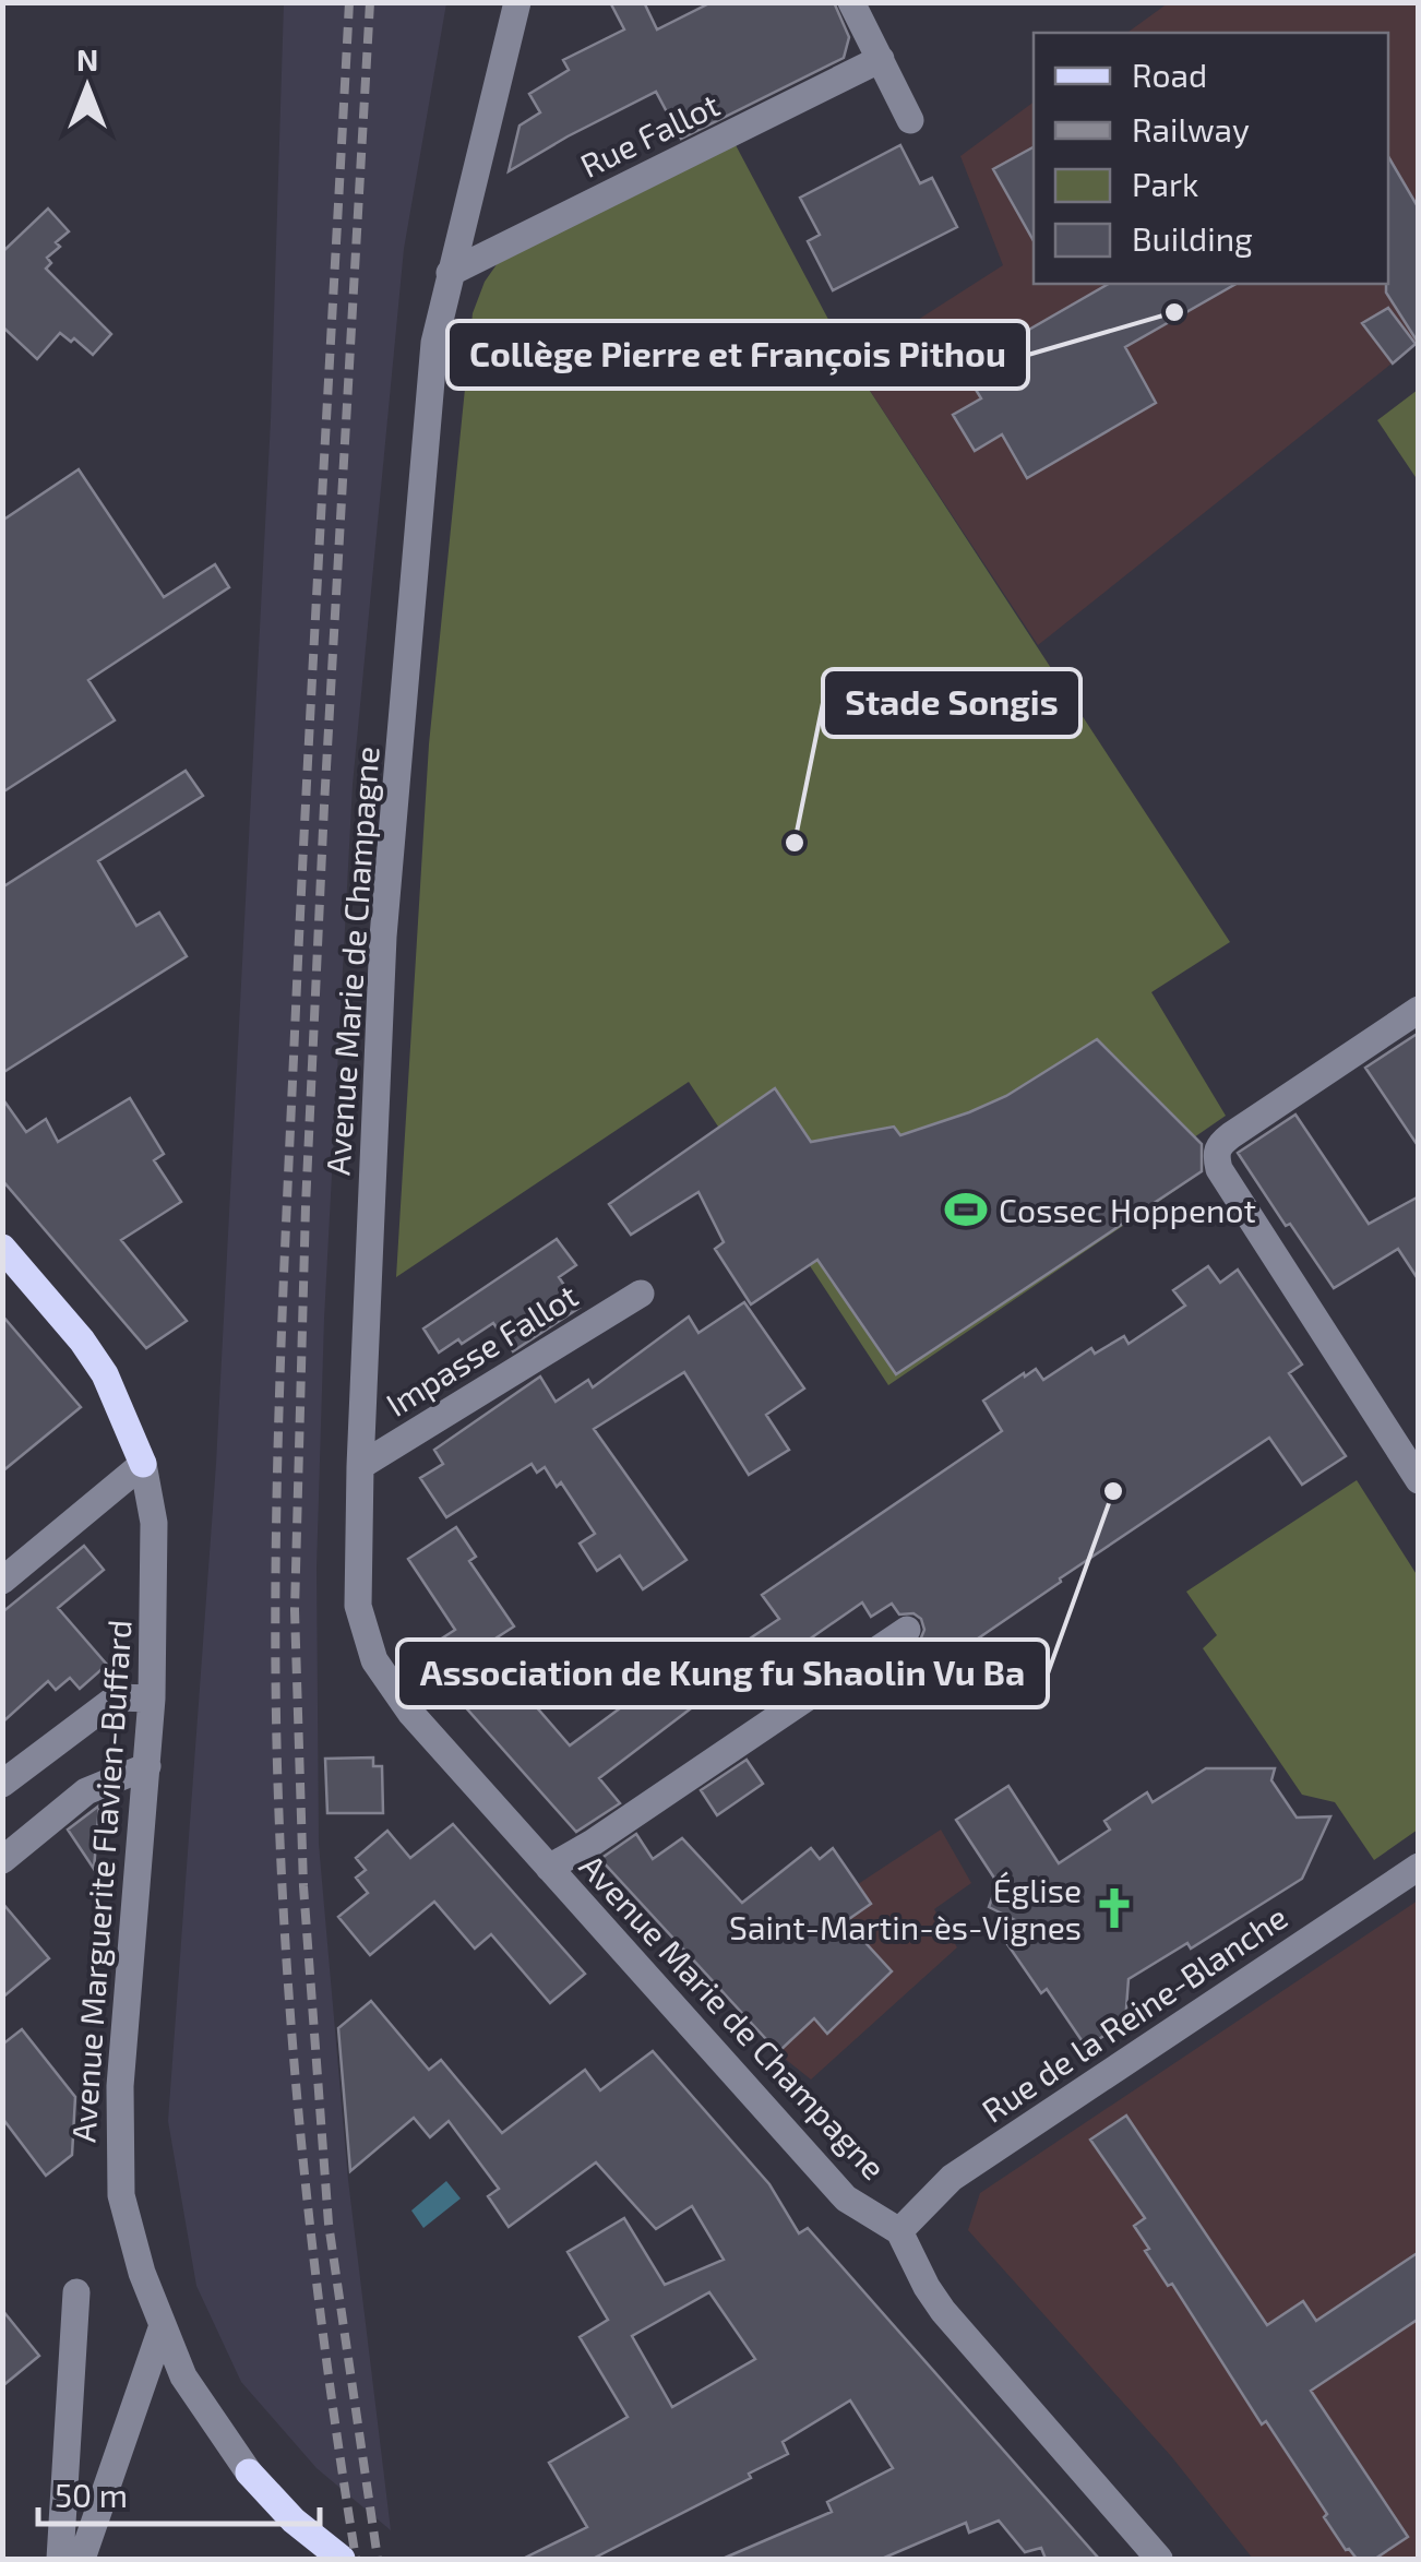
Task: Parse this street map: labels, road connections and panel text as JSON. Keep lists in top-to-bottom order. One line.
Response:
{"streets":{"main road":["Avenue Marguerite Flavien-Buffard"],"street":["Rue Fallot","Avenue Marie de Champagne","Impasse Fallot","Rue de la Reine-Blanche"]},"crossings":[["Rue Fallot","Avenue Marie de Champagne"],["Avenue Marie de Champagne","Impasse Fallot"],["Avenue Marie de Champagne","Rue de la Reine-Blanche"]],"places":{"other":["Collège Pierre et François Pithou","Stade Songis","Association de Kung fu Shaolin Vu Ba"],"sports":["Cossec Hoppenot"],"church":["Église Saint-Martin-ès-Vignes"]},"legend":["Road","Railway","Park","Building"],"scale_bar":"50 m","north":"top"}
